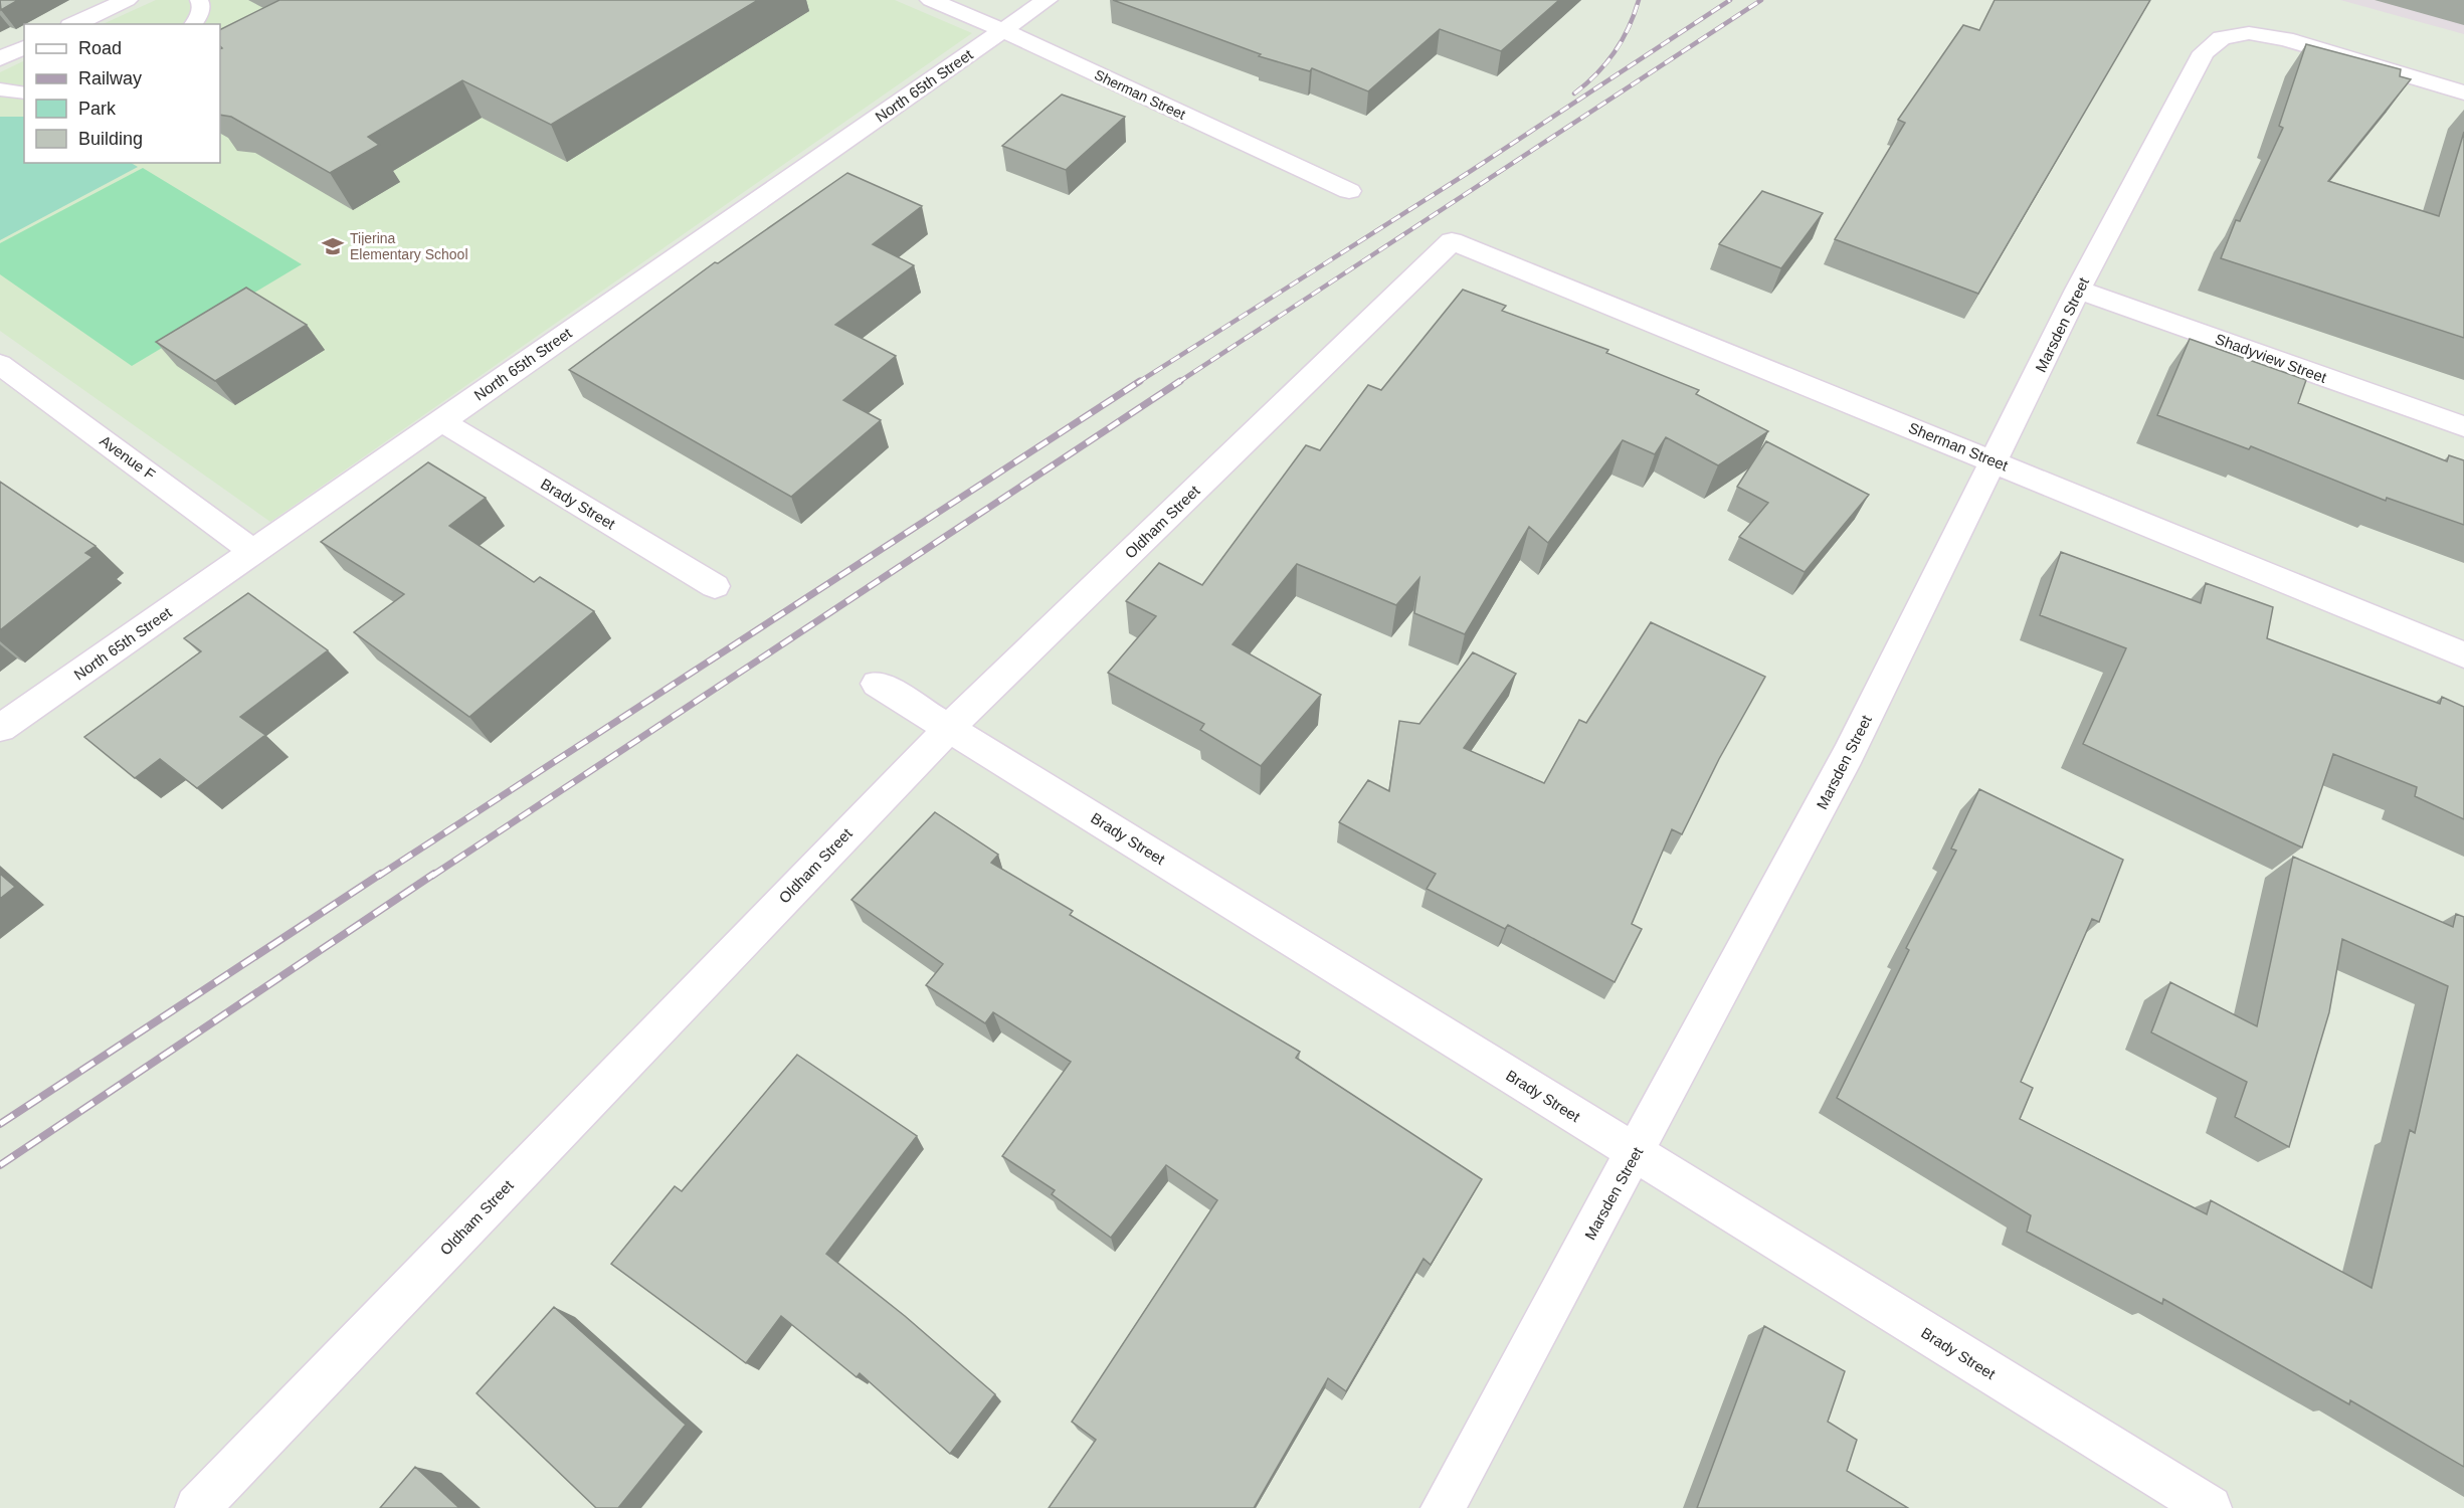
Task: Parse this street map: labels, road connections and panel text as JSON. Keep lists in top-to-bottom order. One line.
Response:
{"streets":{"street":["North 65th Street","Sherman Street","Marsden Street","Shadyview Street","Avenue F","Brady Street","Oldham Street"]},"crossings":[["North 65th Street","Sherman Street"],["North 65th Street","Avenue F"],["North 65th Street","Brady Street"],["Sherman Street","Marsden Street"],["Sherman Street","Oldham Street"],["Marsden Street","Shadyview Street"],["Marsden Street","Brady Street"],["Brady Street","Oldham Street"]],"places":{"school or university":["Tijerina Elementary School"]},"legend":["Road","Railway","Park","Building"]}
